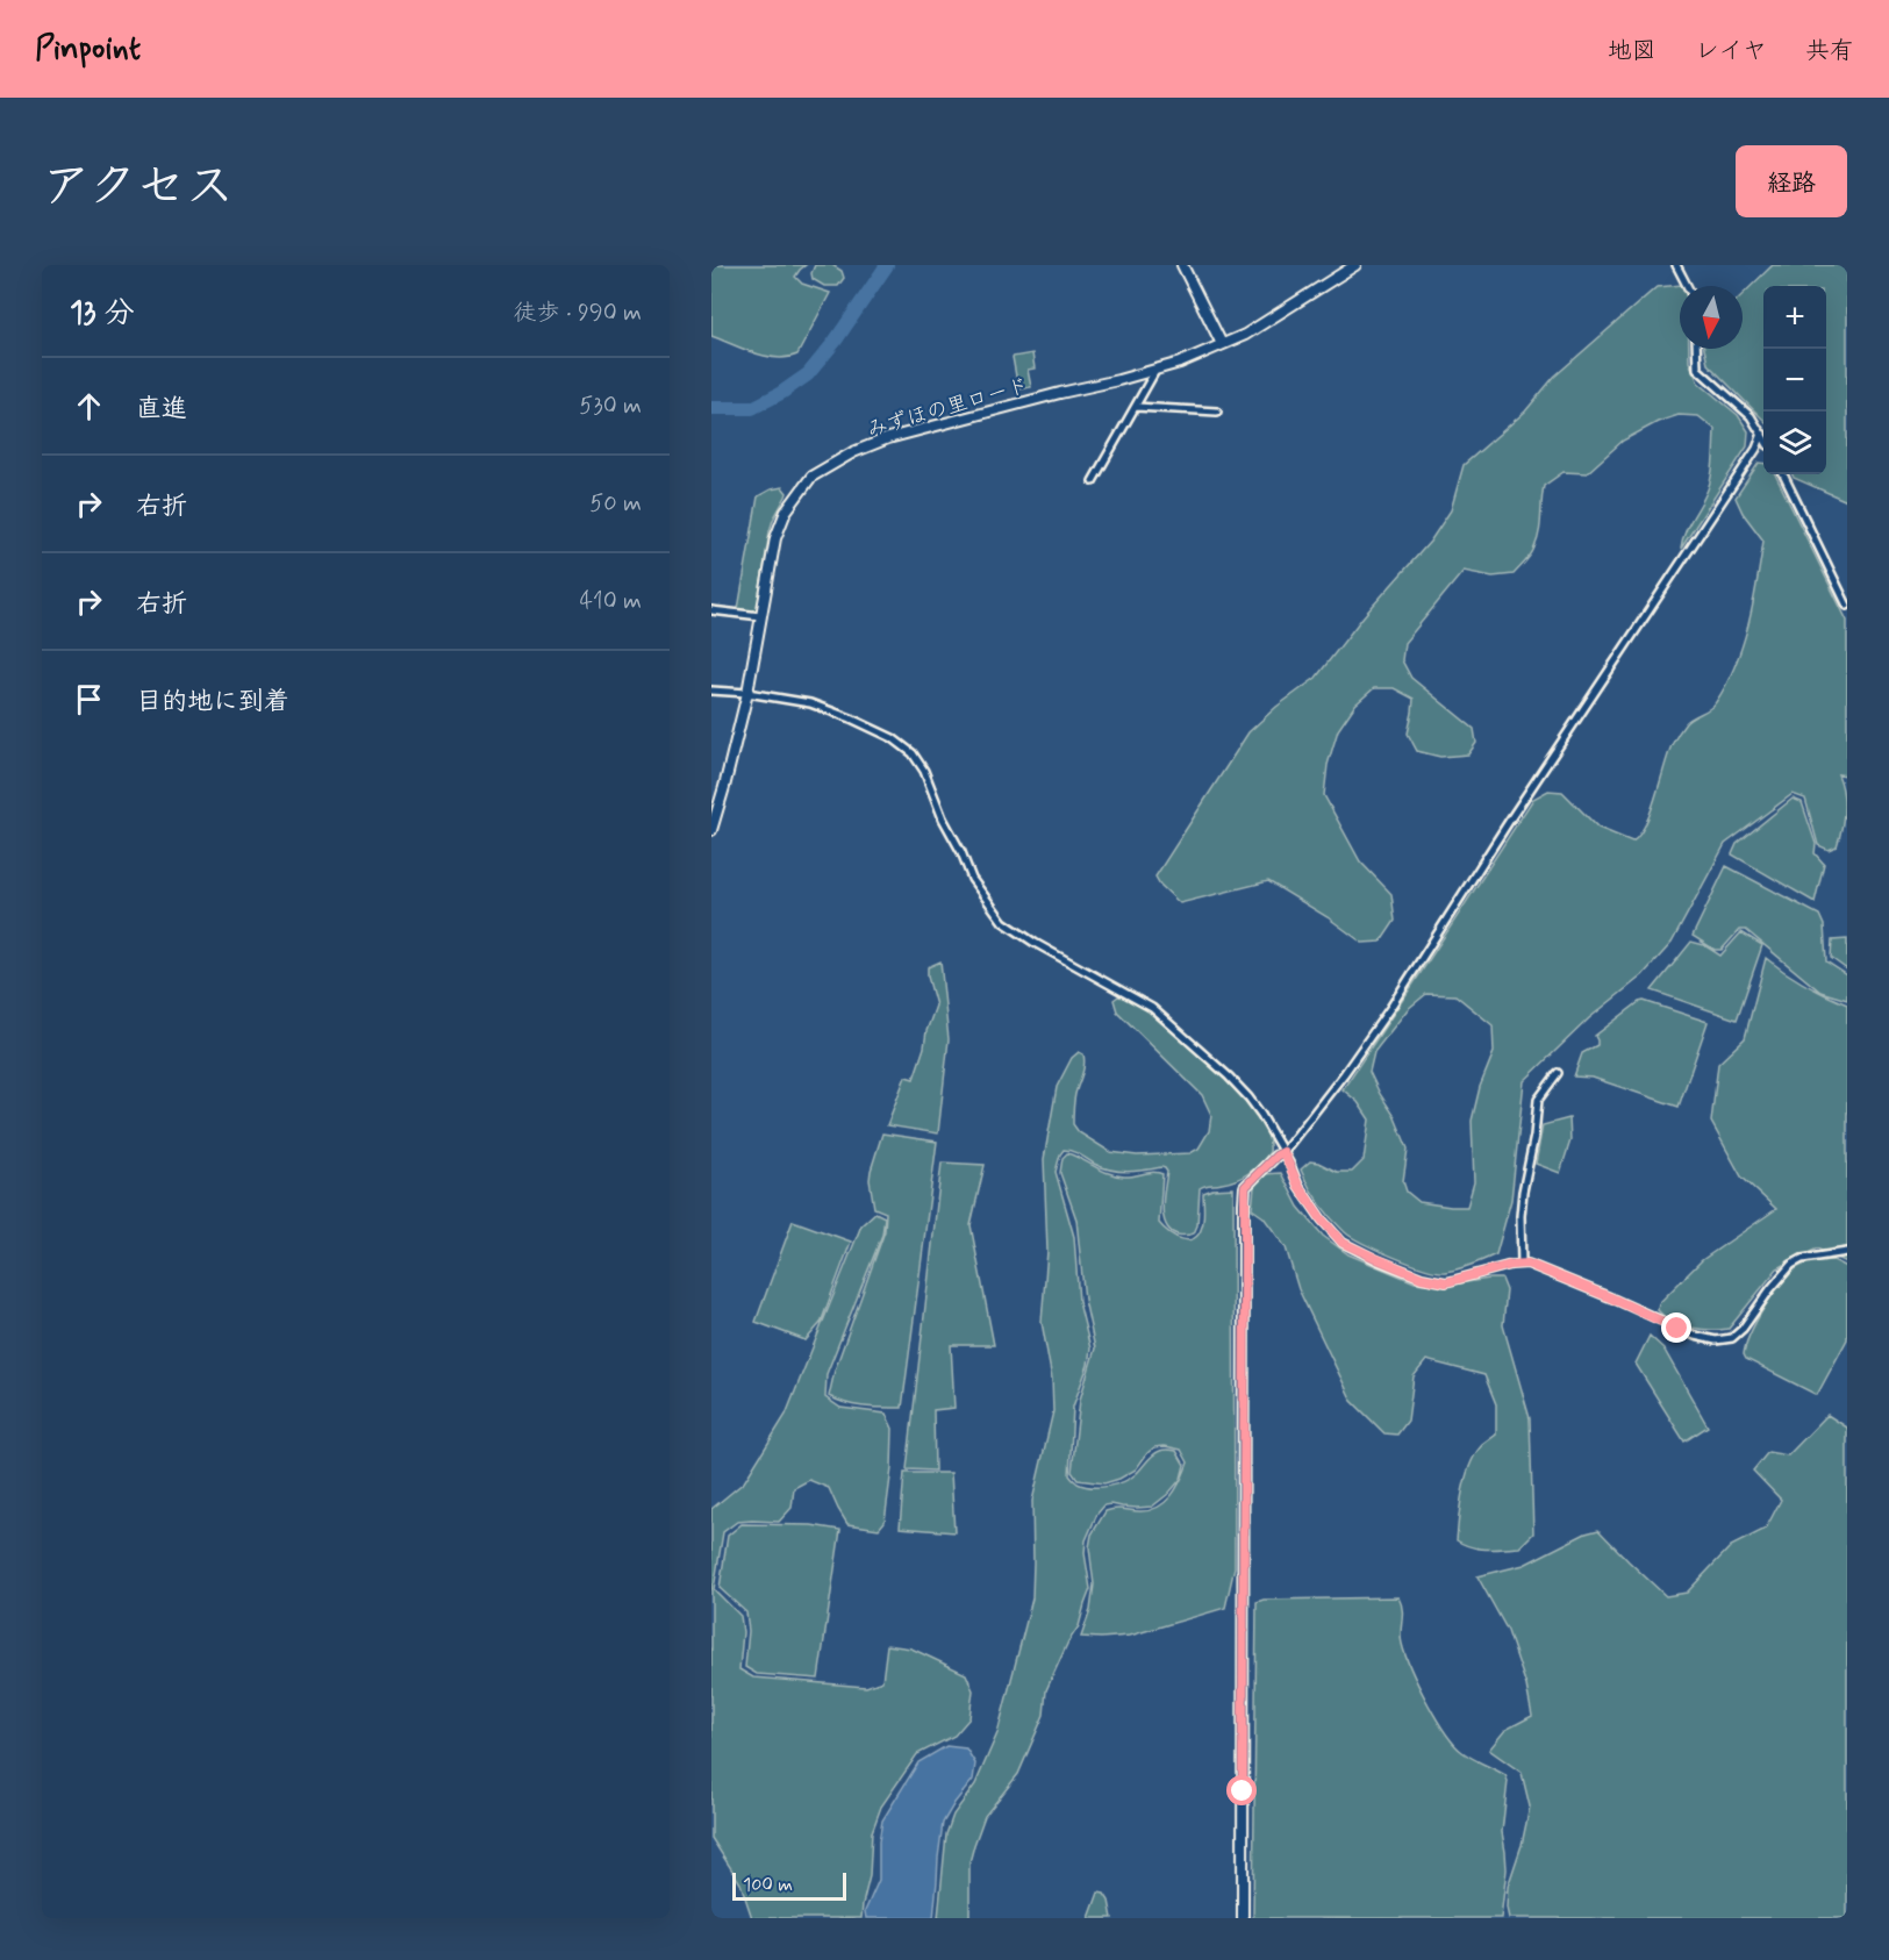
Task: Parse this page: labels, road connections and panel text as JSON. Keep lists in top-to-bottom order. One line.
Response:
{"streets":{"street":["みずほの里ロード"]},"scale_bar":"100 m","north":"bottom","page":{"header":"Pinpoint","nav":["地図","レイヤ","共有"],"title":"アクセス","buttons":"経路","heading":["13 分","徒歩 · 990 m"],"map_buttons":["+","−"],"list":[["直進","530 m"],["右折","50 m"],["右折","410 m"],"目的地に到着"],"scale":"100 m"}}
